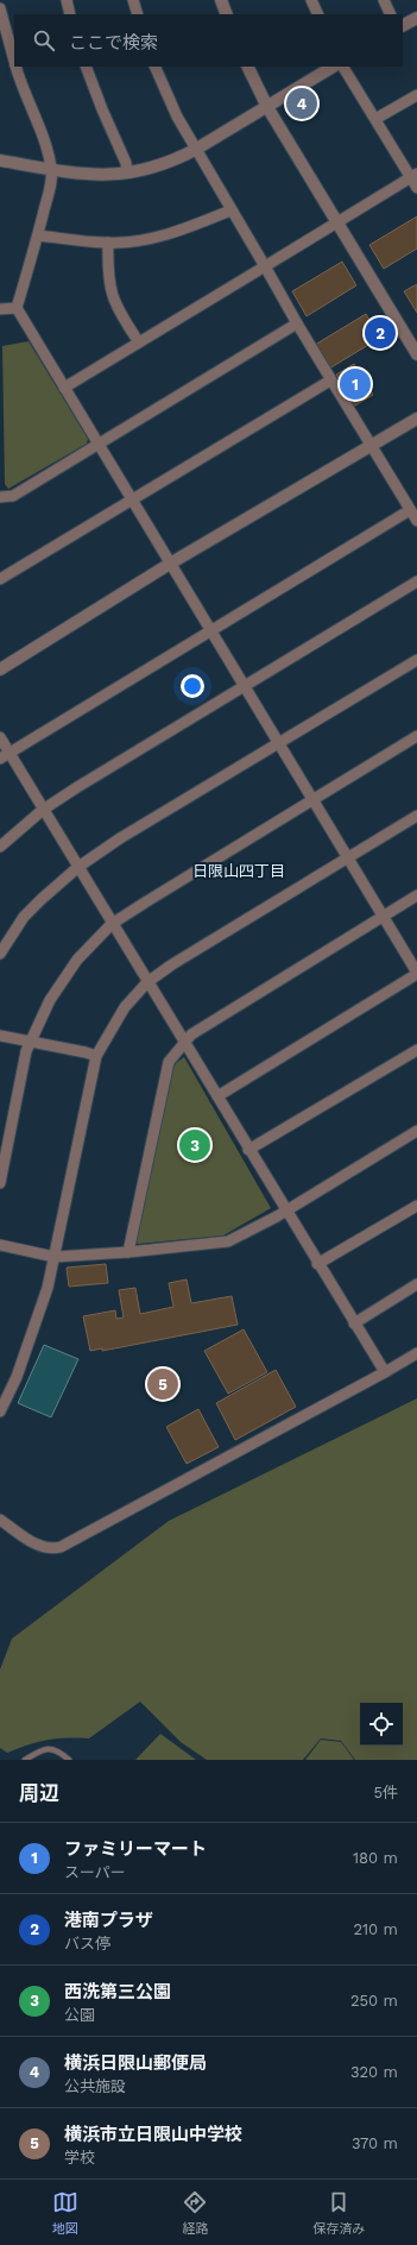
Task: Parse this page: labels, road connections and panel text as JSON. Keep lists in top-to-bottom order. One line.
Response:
{"districts":["日限山四丁目"],"page":{"search":"ここで検索","pins":["4","2","1","3","5"],"heading":["周辺","5件"],"list":[{"mark":"1","name":"ファミリーマート","note":"スーパー","value":"180 m"},{"mark":"2","name":"港南プラザ","note":"バス停","value":"210 m"},{"mark":"3","name":"西洗第三公園","note":"公園","value":"250 m"},{"mark":"4","name":"横浜日限山郵便局","note":"公共施設","value":"320 m"},{"mark":"5","name":"横浜市立日限山中学校","note":"学校","value":"370 m"}],"nav":["地図","経路","保存済み"]}}
